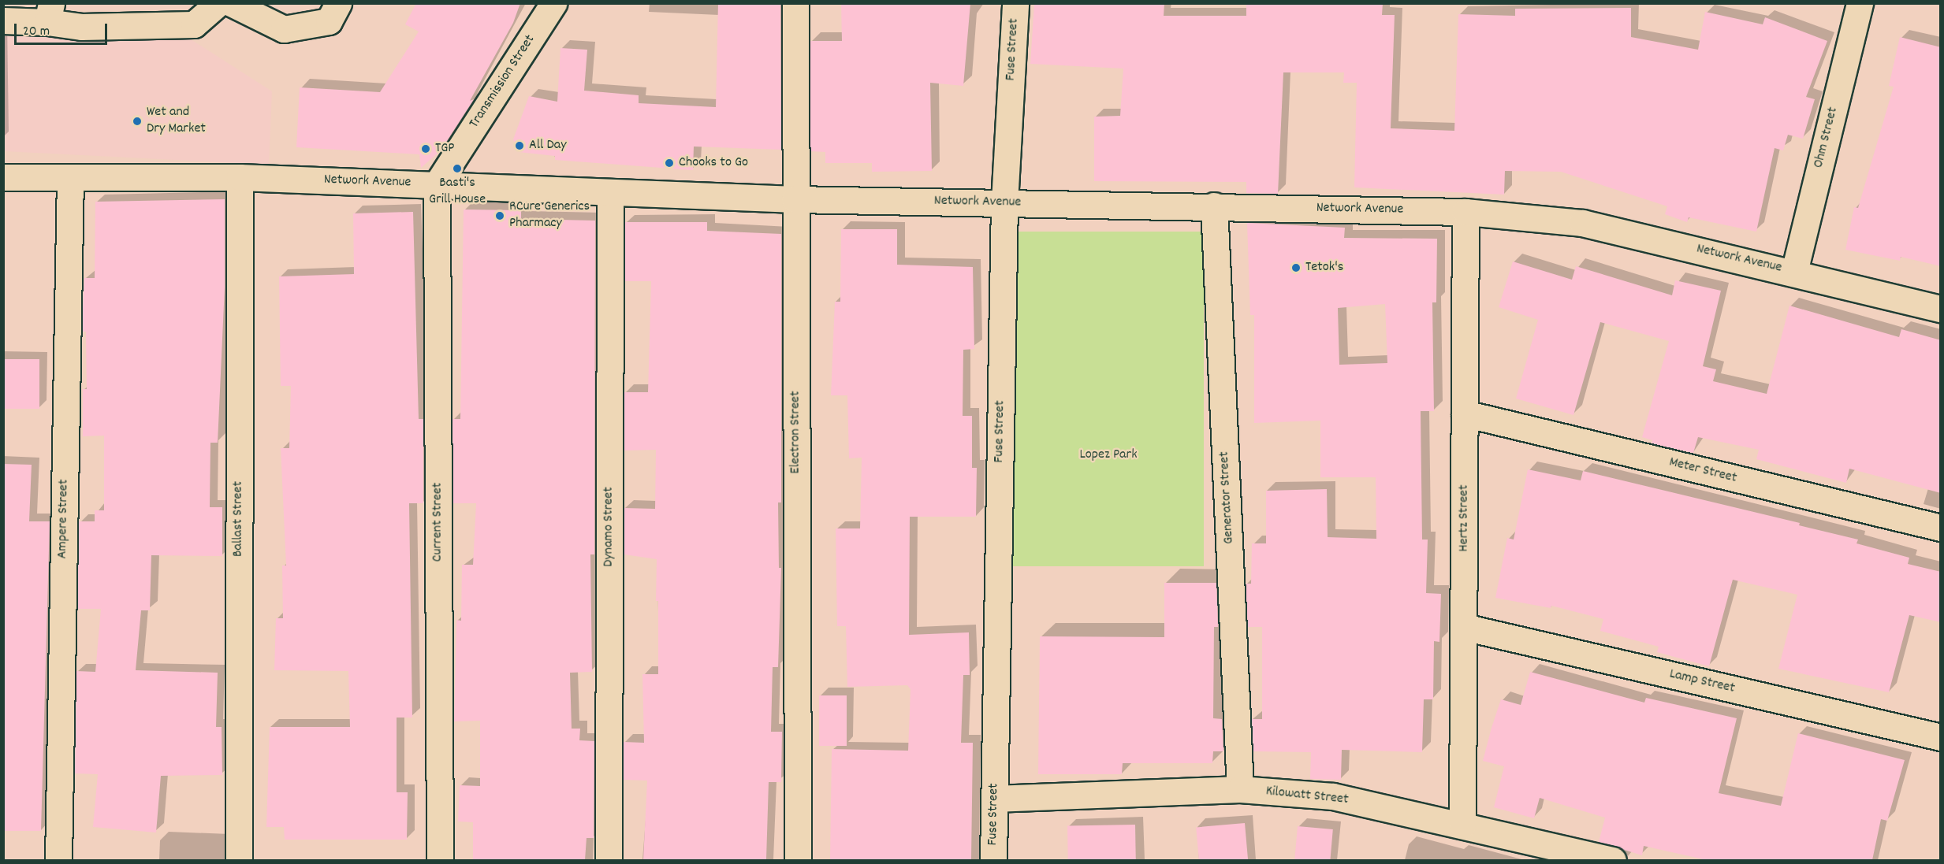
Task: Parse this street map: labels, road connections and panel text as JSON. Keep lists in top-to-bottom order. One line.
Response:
{"streets":{"street":["Fuse Street","Transmission Street","Ohm Street","Network Avenue","Electron Street","Meter Street","Generator Street","Hertz Street","Ampere Street","Ballast Street","Current Street","Dynamo Street","Lamp Street","Kilowatt Street"]},"crossings":[["Fuse Street","Network Avenue"],["Fuse Street","Kilowatt Street"],["Transmission Street","Network Avenue"],["Transmission Street","Current Street"],["Ohm Street","Network Avenue"],["Network Avenue","Electron Street"],["Network Avenue","Generator Street"],["Network Avenue","Hertz Street"],["Network Avenue","Ampere Street"],["Network Avenue","Ballast Street"],["Network Avenue","Current Street"],["Network Avenue","Dynamo Street"],["Meter Street","Hertz Street"],["Generator Street","Kilowatt Street"],["Hertz Street","Lamp Street"],["Hertz Street","Kilowatt Street"]],"parks":["Lopez Park"],"places":["Wet and Dry Market","All Day","TGP","Chooks to Go","Basti's Grill House","RCure Generics Pharmacy","Tetok's"],"scale_bar":"20 m"}
